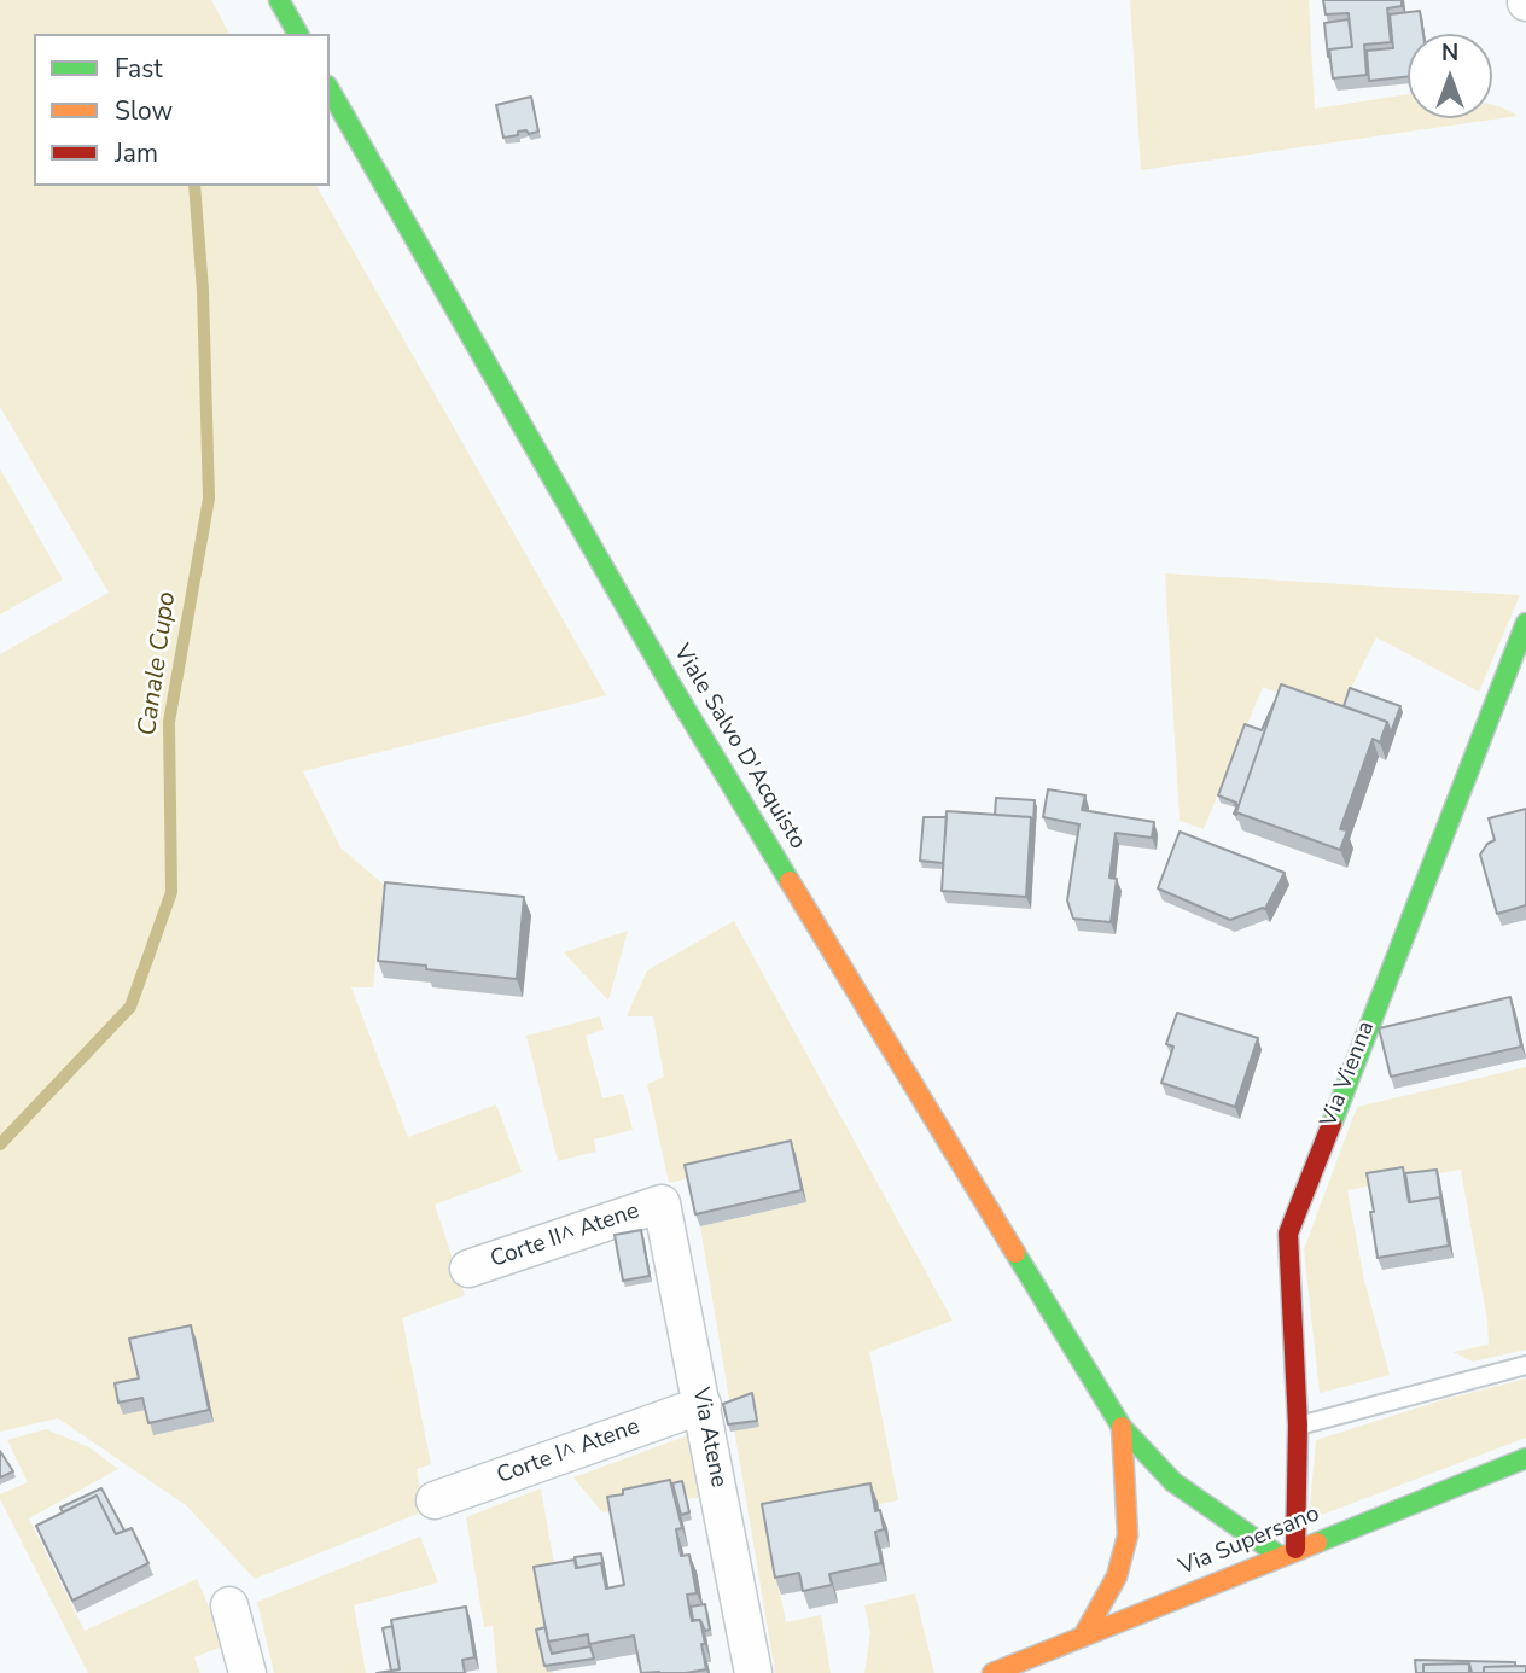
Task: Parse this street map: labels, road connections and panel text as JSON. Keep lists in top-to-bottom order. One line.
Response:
{"streets":{"street":["Viale Salvo D'Acquisto","Via Vienna","Corte II^ Atene","Via Atene","Corte I^ Atene","Via Supersano"]},"crossings":[["Viale Salvo D'Acquisto","Via Vienna"],["Viale Salvo D'Acquisto","Via Supersano"],["Via Vienna","Via Supersano"],["Corte II^ Atene","Via Atene"],["Via Atene","Corte I^ Atene"]],"water":["Canale Cupo"],"legend":["Fast","Slow","Jam"],"north":"top"}
